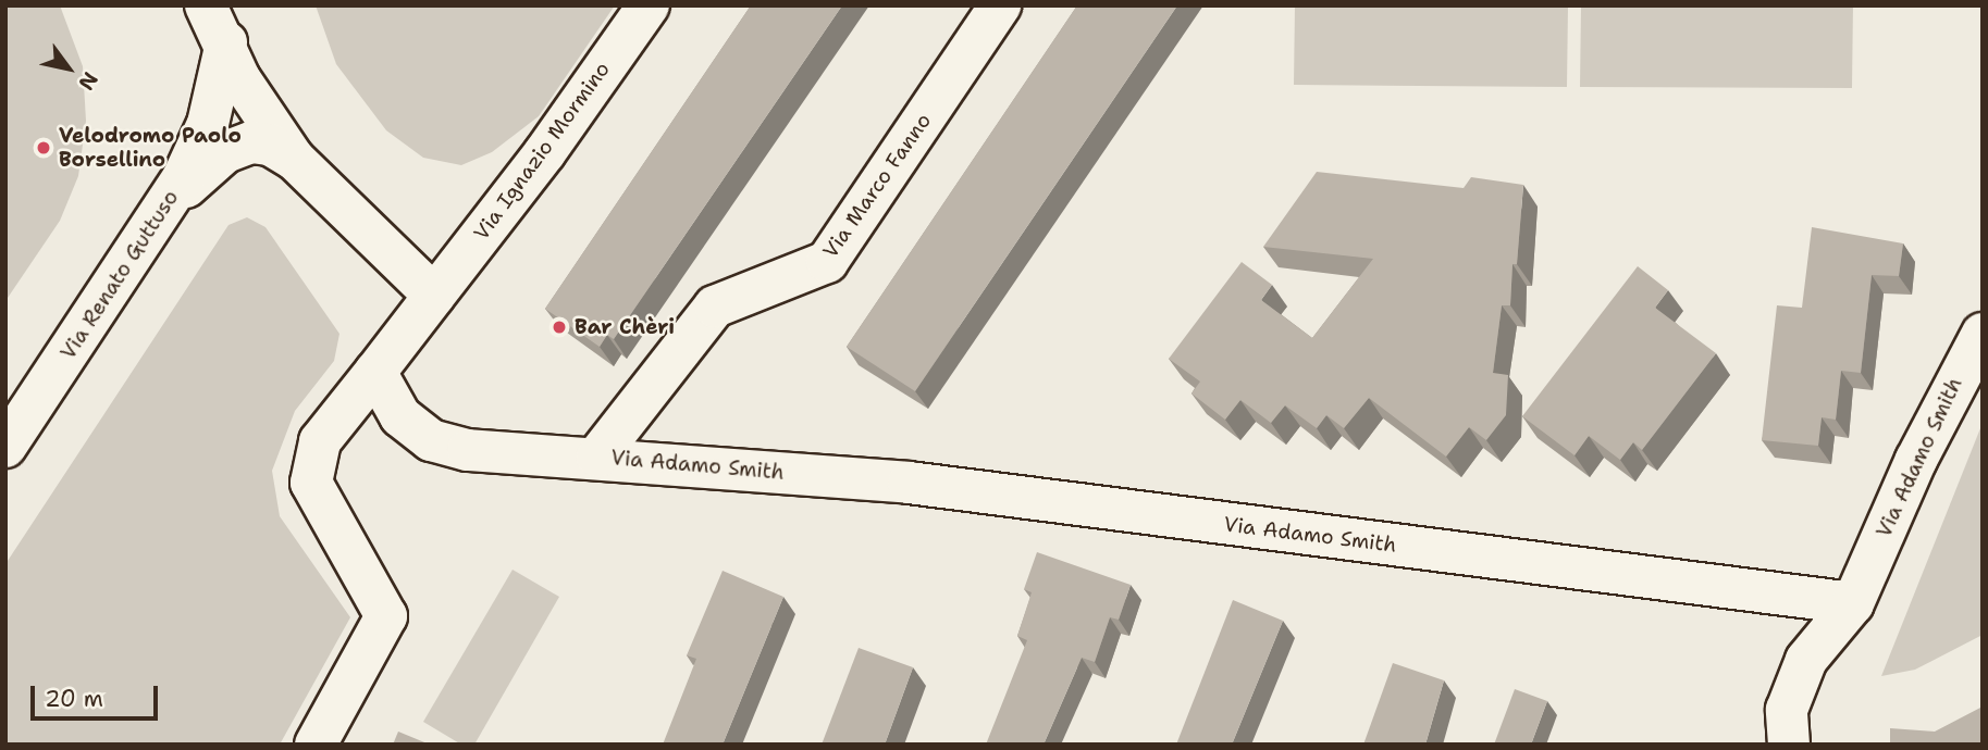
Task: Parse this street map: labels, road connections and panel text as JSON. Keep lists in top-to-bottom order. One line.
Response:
{"streets":{"street":["Via Ignazio Mormino","Via Marco Fanno","Via Renato Guttuso","Via Adamo Smith"]},"crossings":[["Via Ignazio Mormino","Via Adamo Smith"],["Via Marco Fanno","Via Adamo Smith"]],"places":["Velodromo Paolo Borsellino","Bar Chèri"],"scale_bar":"20 m","north":"bottom right"}
